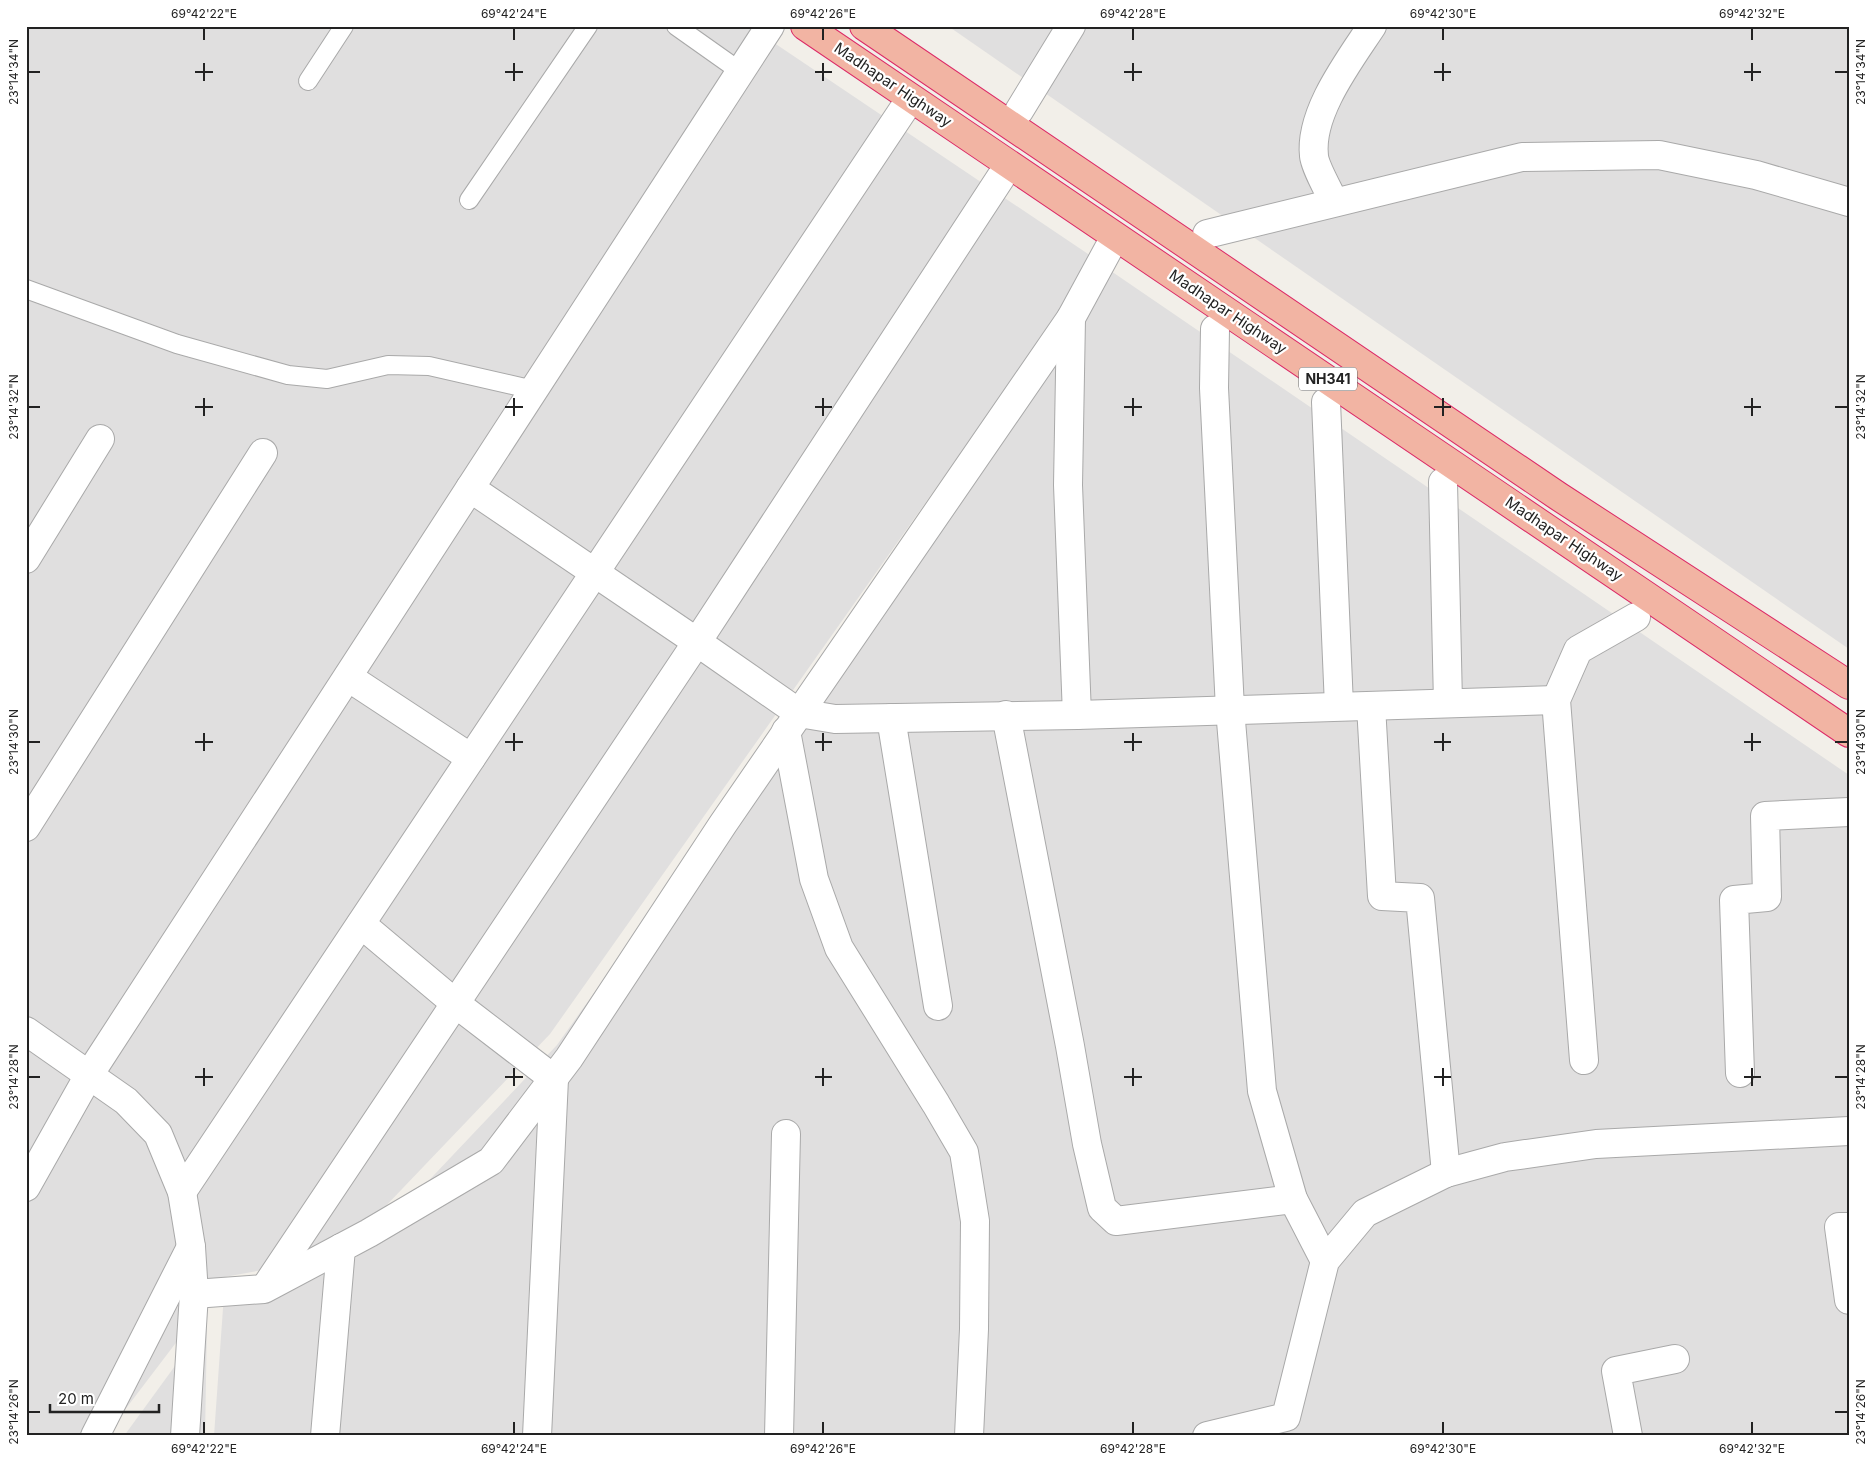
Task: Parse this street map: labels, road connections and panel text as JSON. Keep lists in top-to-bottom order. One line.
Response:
{"streets":{"highway":["Madhapar Highway","NH341"]},"scale_bar":"20 m","coordinates":["69°42'22\"E","69°42'24\"E","69°42'26\"E","69°42'28\"E","69°42'30\"E","69°42'32\"E","23°14'34\"N","23°14'32\"N","23°14'30\"N","23°14'28\"N","23°14'26\"N"]}
